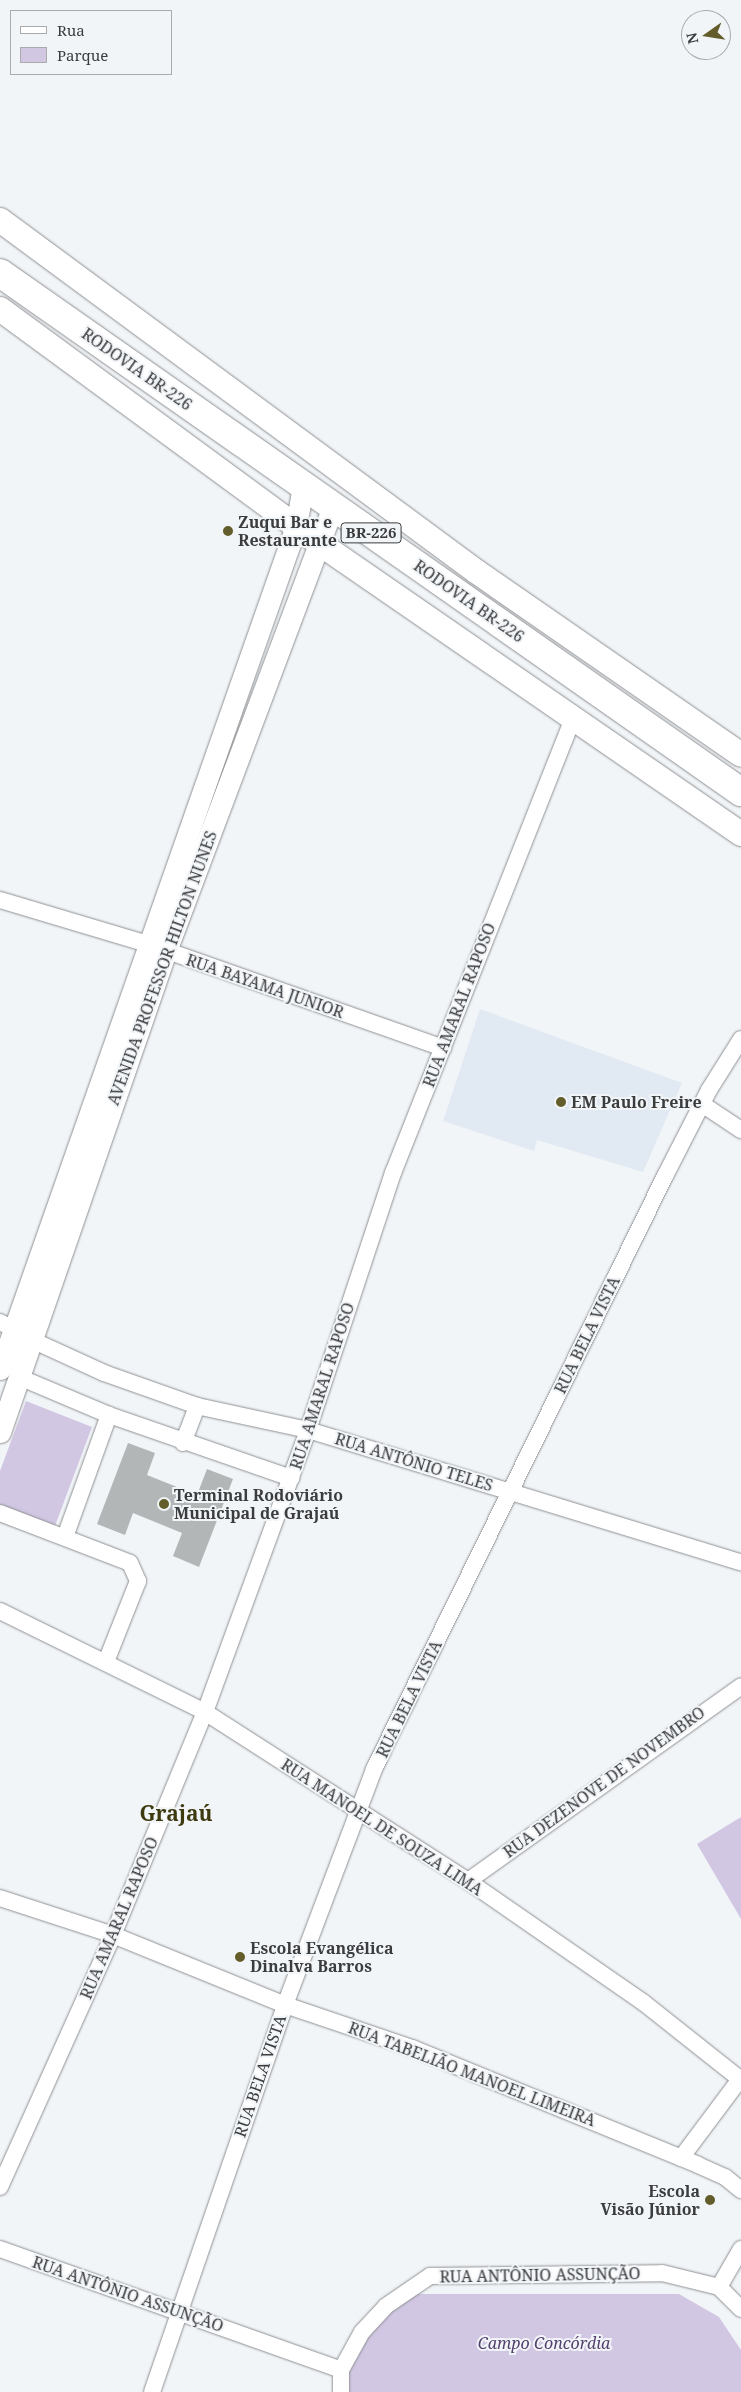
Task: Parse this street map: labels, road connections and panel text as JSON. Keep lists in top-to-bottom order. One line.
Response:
{"streets":{"highway":["RODOVIA BR-226","BR-226"],"street":["AVENIDA PROFESSOR HILTON NUNES","RUA BAYAMA JUNIOR","RUA AMARAL RAPOSO","RUA BELA VISTA","RUA ANTÔNIO TELES","RUA DEZENOVE DE NOVEMBRO","RUA MANOEL DE SOUZA LIMA","RUA TABELIÃO MANOEL LIMEIRA","RUA ANTÔNIO ASSUNÇÃO"]},"crossings":[["RODOVIA BR-226","AVENIDA PROFESSOR HILTON NUNES"],["AVENIDA PROFESSOR HILTON NUNES","RUA BAYAMA JUNIOR"],["AVENIDA PROFESSOR HILTON NUNES","RUA ANTÔNIO TELES"],["RUA BAYAMA JUNIOR","RUA AMARAL RAPOSO"],["RUA AMARAL RAPOSO","RUA ANTÔNIO TELES"],["RUA AMARAL RAPOSO","RUA MANOEL DE SOUZA LIMA"],["RUA AMARAL RAPOSO","RUA TABELIÃO MANOEL LIMEIRA"],["RUA BELA VISTA","RUA ANTÔNIO TELES"],["RUA BELA VISTA","RUA MANOEL DE SOUZA LIMA"],["RUA BELA VISTA","RUA TABELIÃO MANOEL LIMEIRA"],["RUA BELA VISTA","RUA ANTÔNIO ASSUNÇÃO"],["RUA DEZENOVE DE NOVEMBRO","RUA MANOEL DE SOUZA LIMA"]],"districts":["Grajaú"],"parks":["Campo Concórdia"],"places":["Zuqui Bar e Restaurante","EM Paulo Freire","Terminal Rodoviário Municipal de Grajaú","Escola Evangélica Dinalva Barros","Escola Visão Júnior"],"legend":["Rua","Parque"],"north":"left"}
